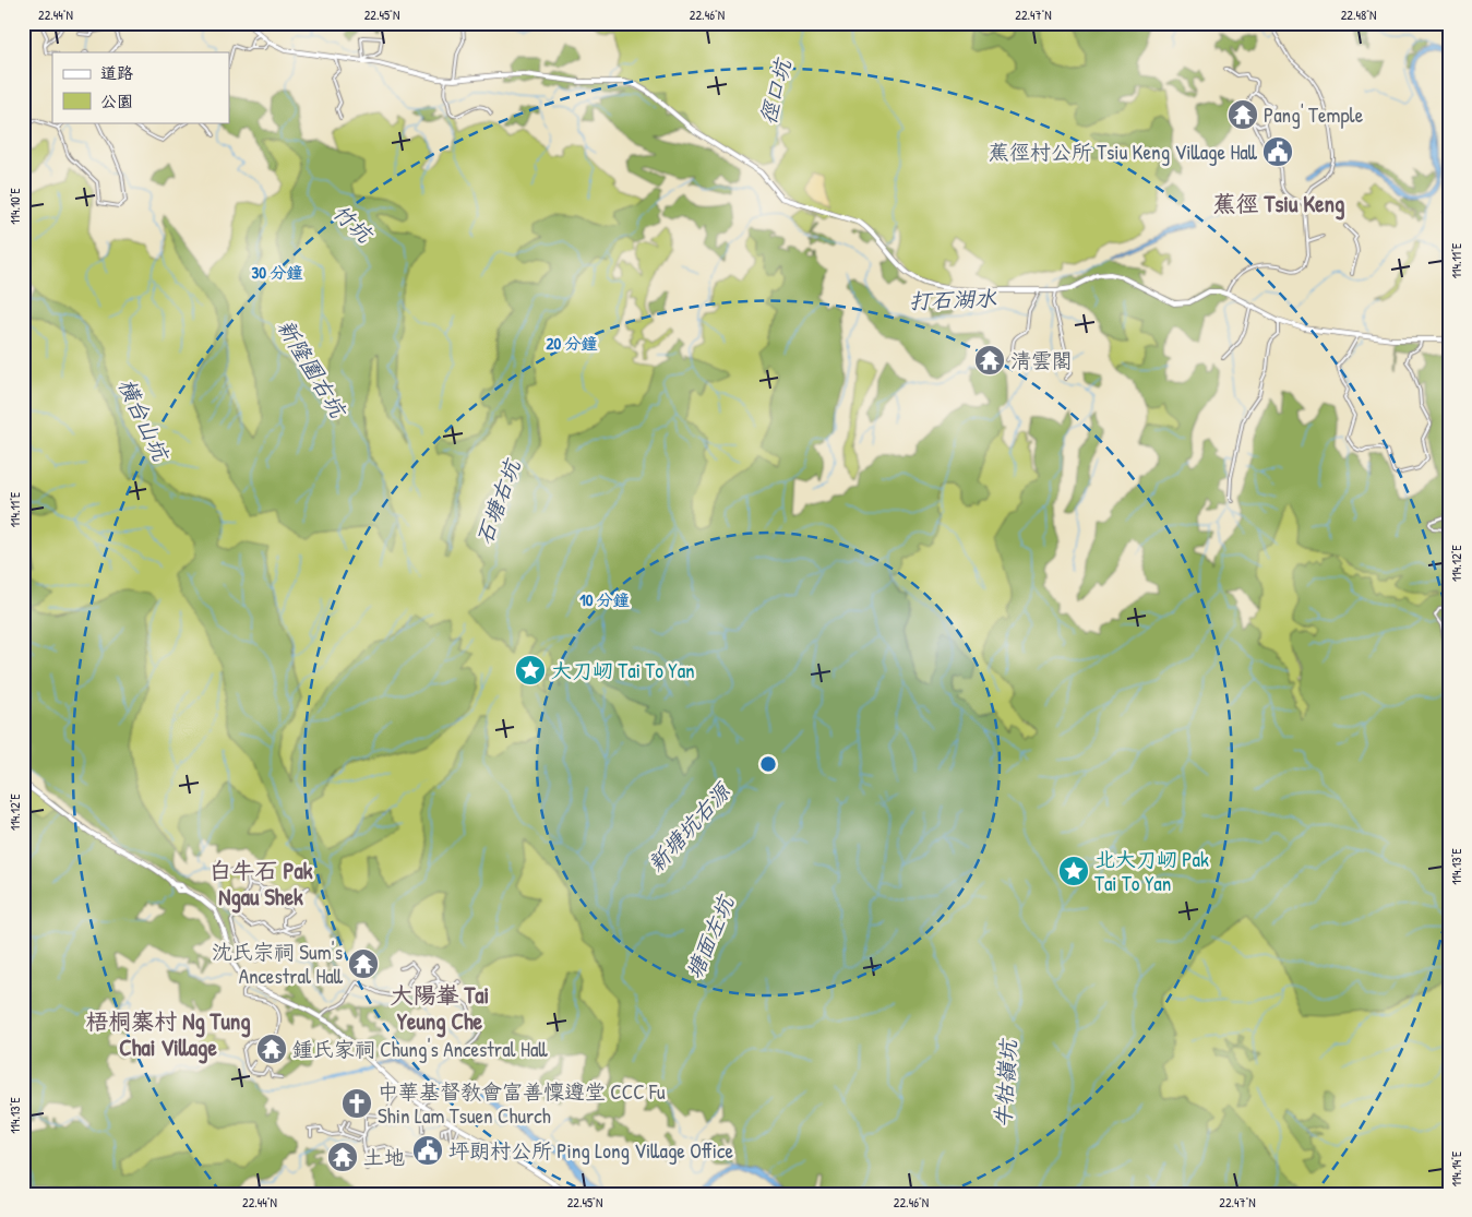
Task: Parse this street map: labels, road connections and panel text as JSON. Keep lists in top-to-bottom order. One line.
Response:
{"districts":["蕉徑 Tsiu Keng","白牛石 Pak Ngau Shek","大陽輋 Tai Yeung Che","梧桐寨村 Ng Tung Chai Village"],"water":["徑口坑","竹坑","打石湖水","新隆圍右坑","橫台山坑","石塘右坑","新塘坑右源","塘面左坑","牛牯嶺坑"],"places":{"temple":["Pang' Temple","清雲閣","沈氏宗祠 Sum's Ancestral Hall","鍾氏家祠 Chung's Ancestral Hall","土地"],"public building":["蕉徑村公所 Tsiu Keng Village Hall","坪朗村公所 Ping Long Village Office"],"place":["大刀屻 Tai To Yan","北大刀屻 Pak Tai To Yan"],"church":["中華基督教會富善懍遵堂 CCC Fu Shin Lam Tsuen Church"]},"legend":["道路","公園"],"coordinates":["22.44°N","22.45°N","22.46°N","22.47°N","22.48°N","114.10°E","114.11°E","114.12°E","114.13°E","114.14°E"],"rings":["30 分鐘","20 分鐘","10 分鐘"]}
